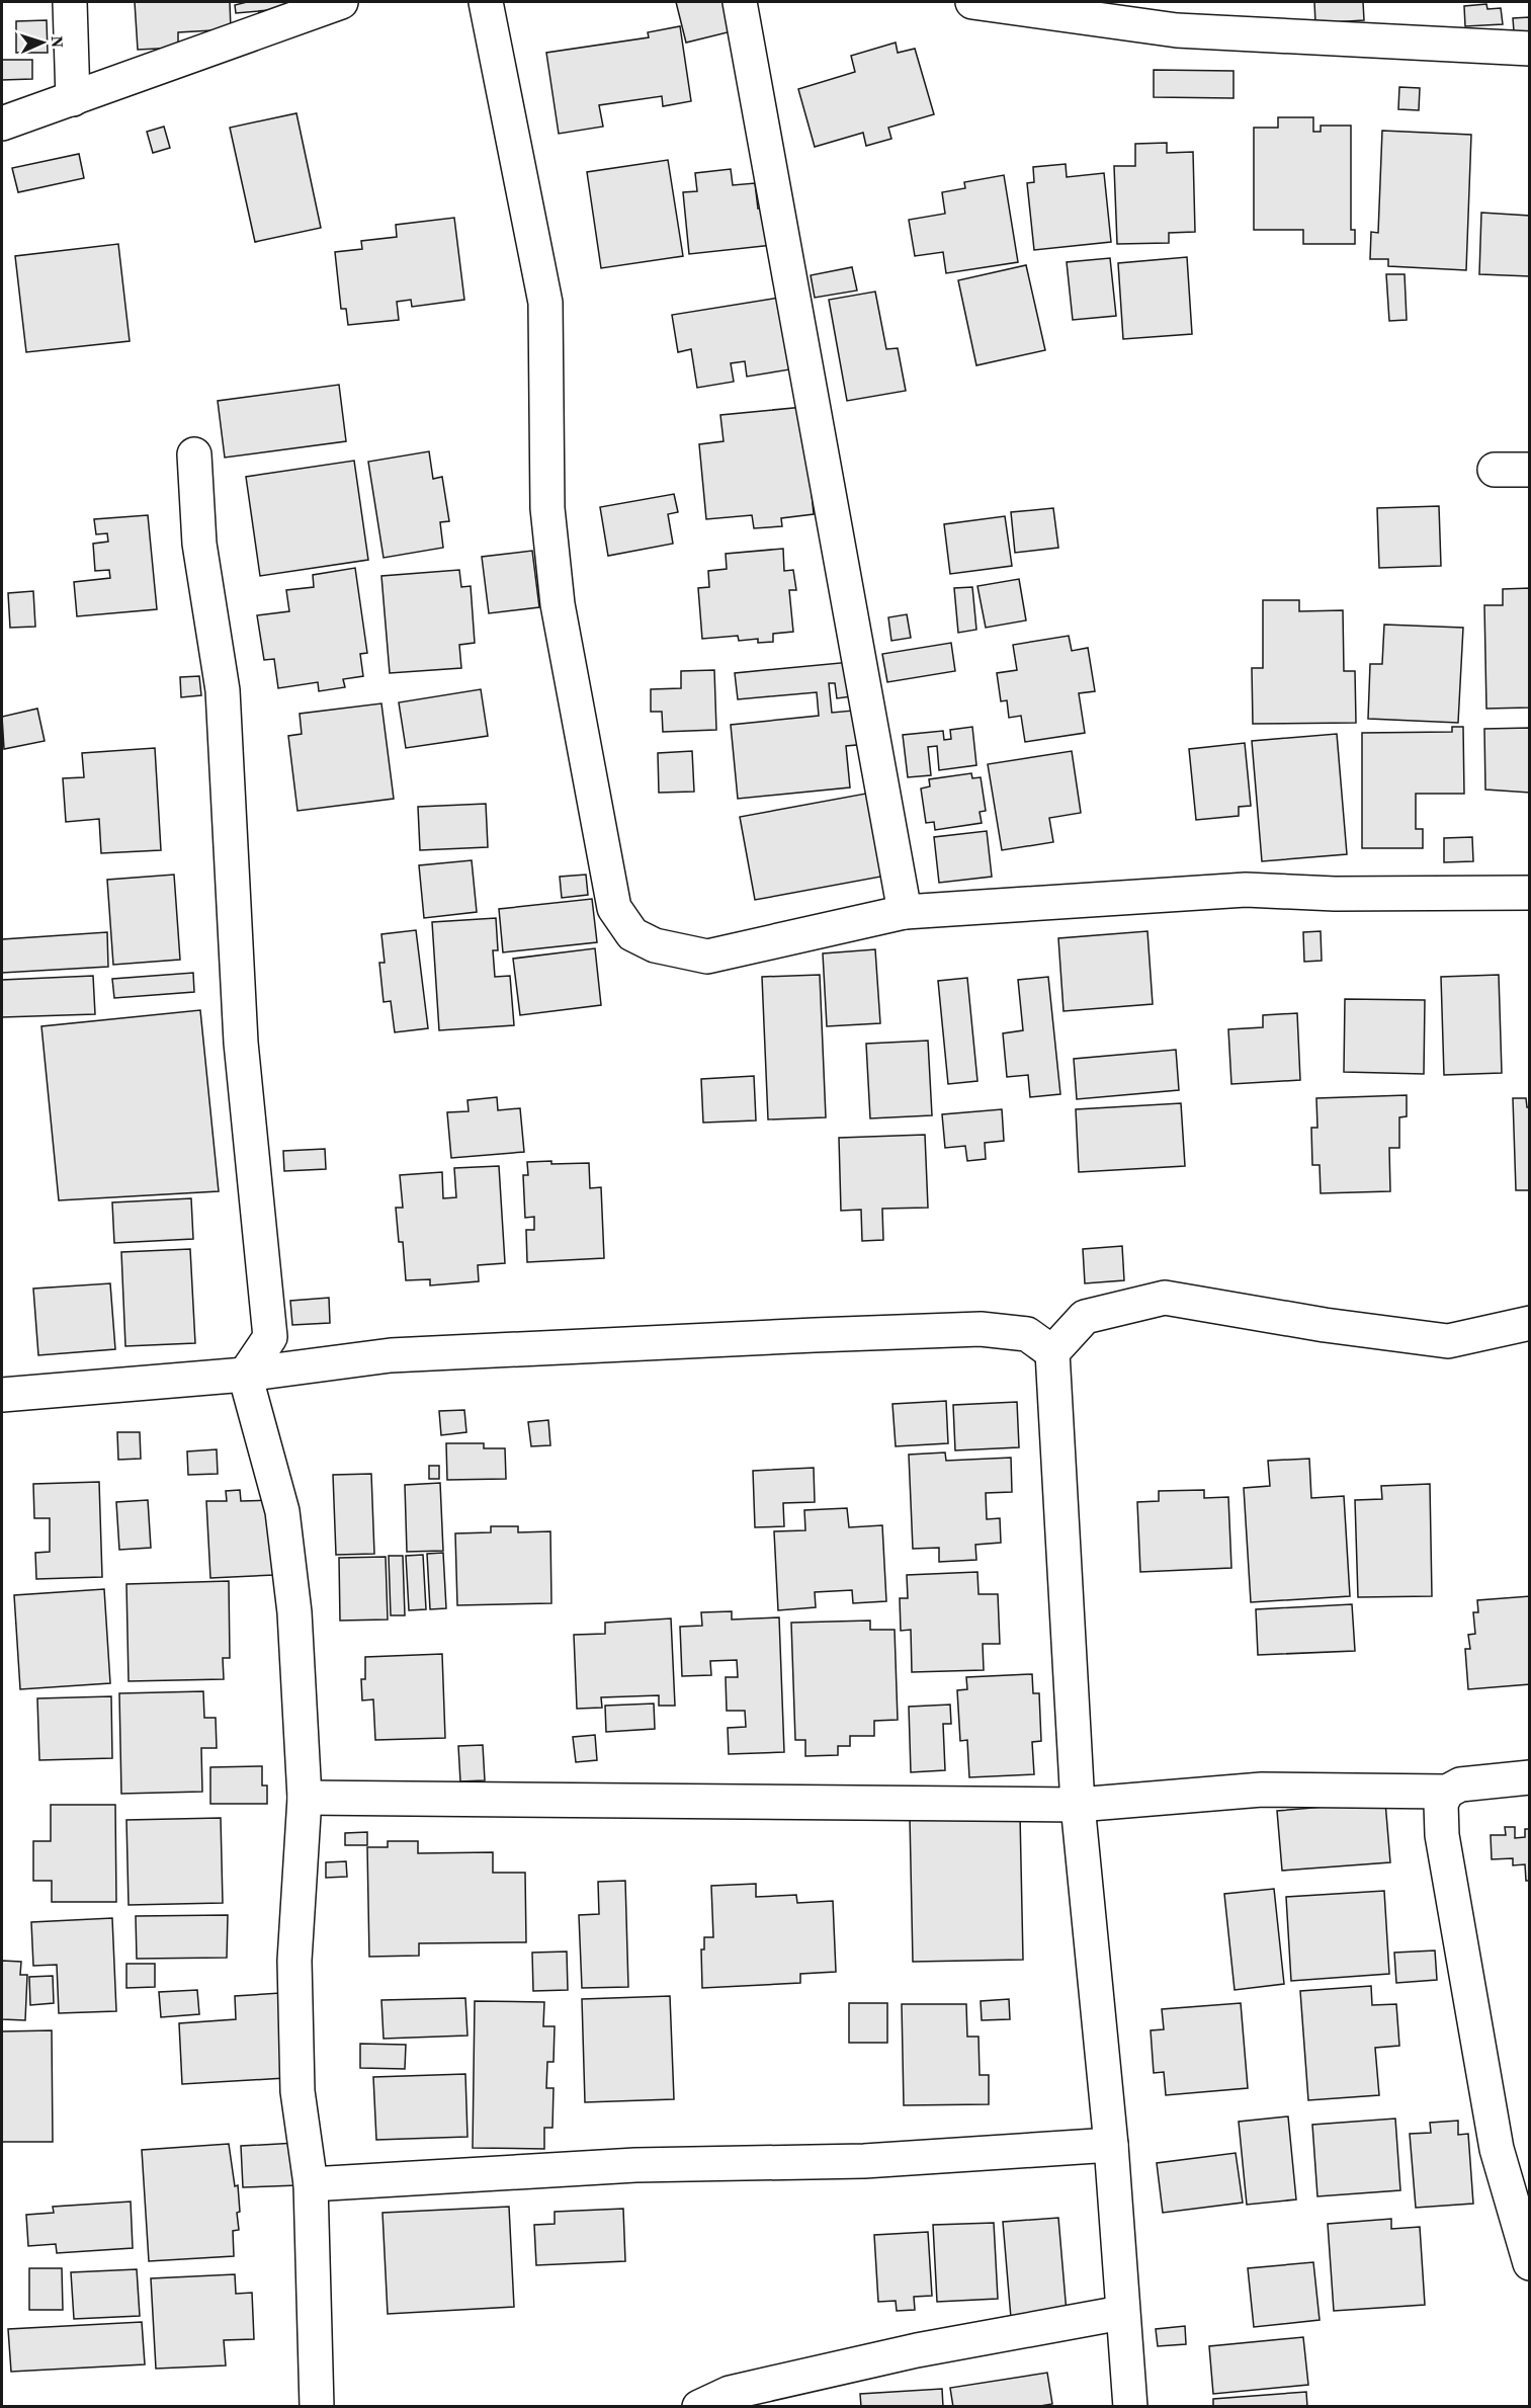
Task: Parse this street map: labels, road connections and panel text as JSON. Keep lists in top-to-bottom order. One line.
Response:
{"north":"right"}
